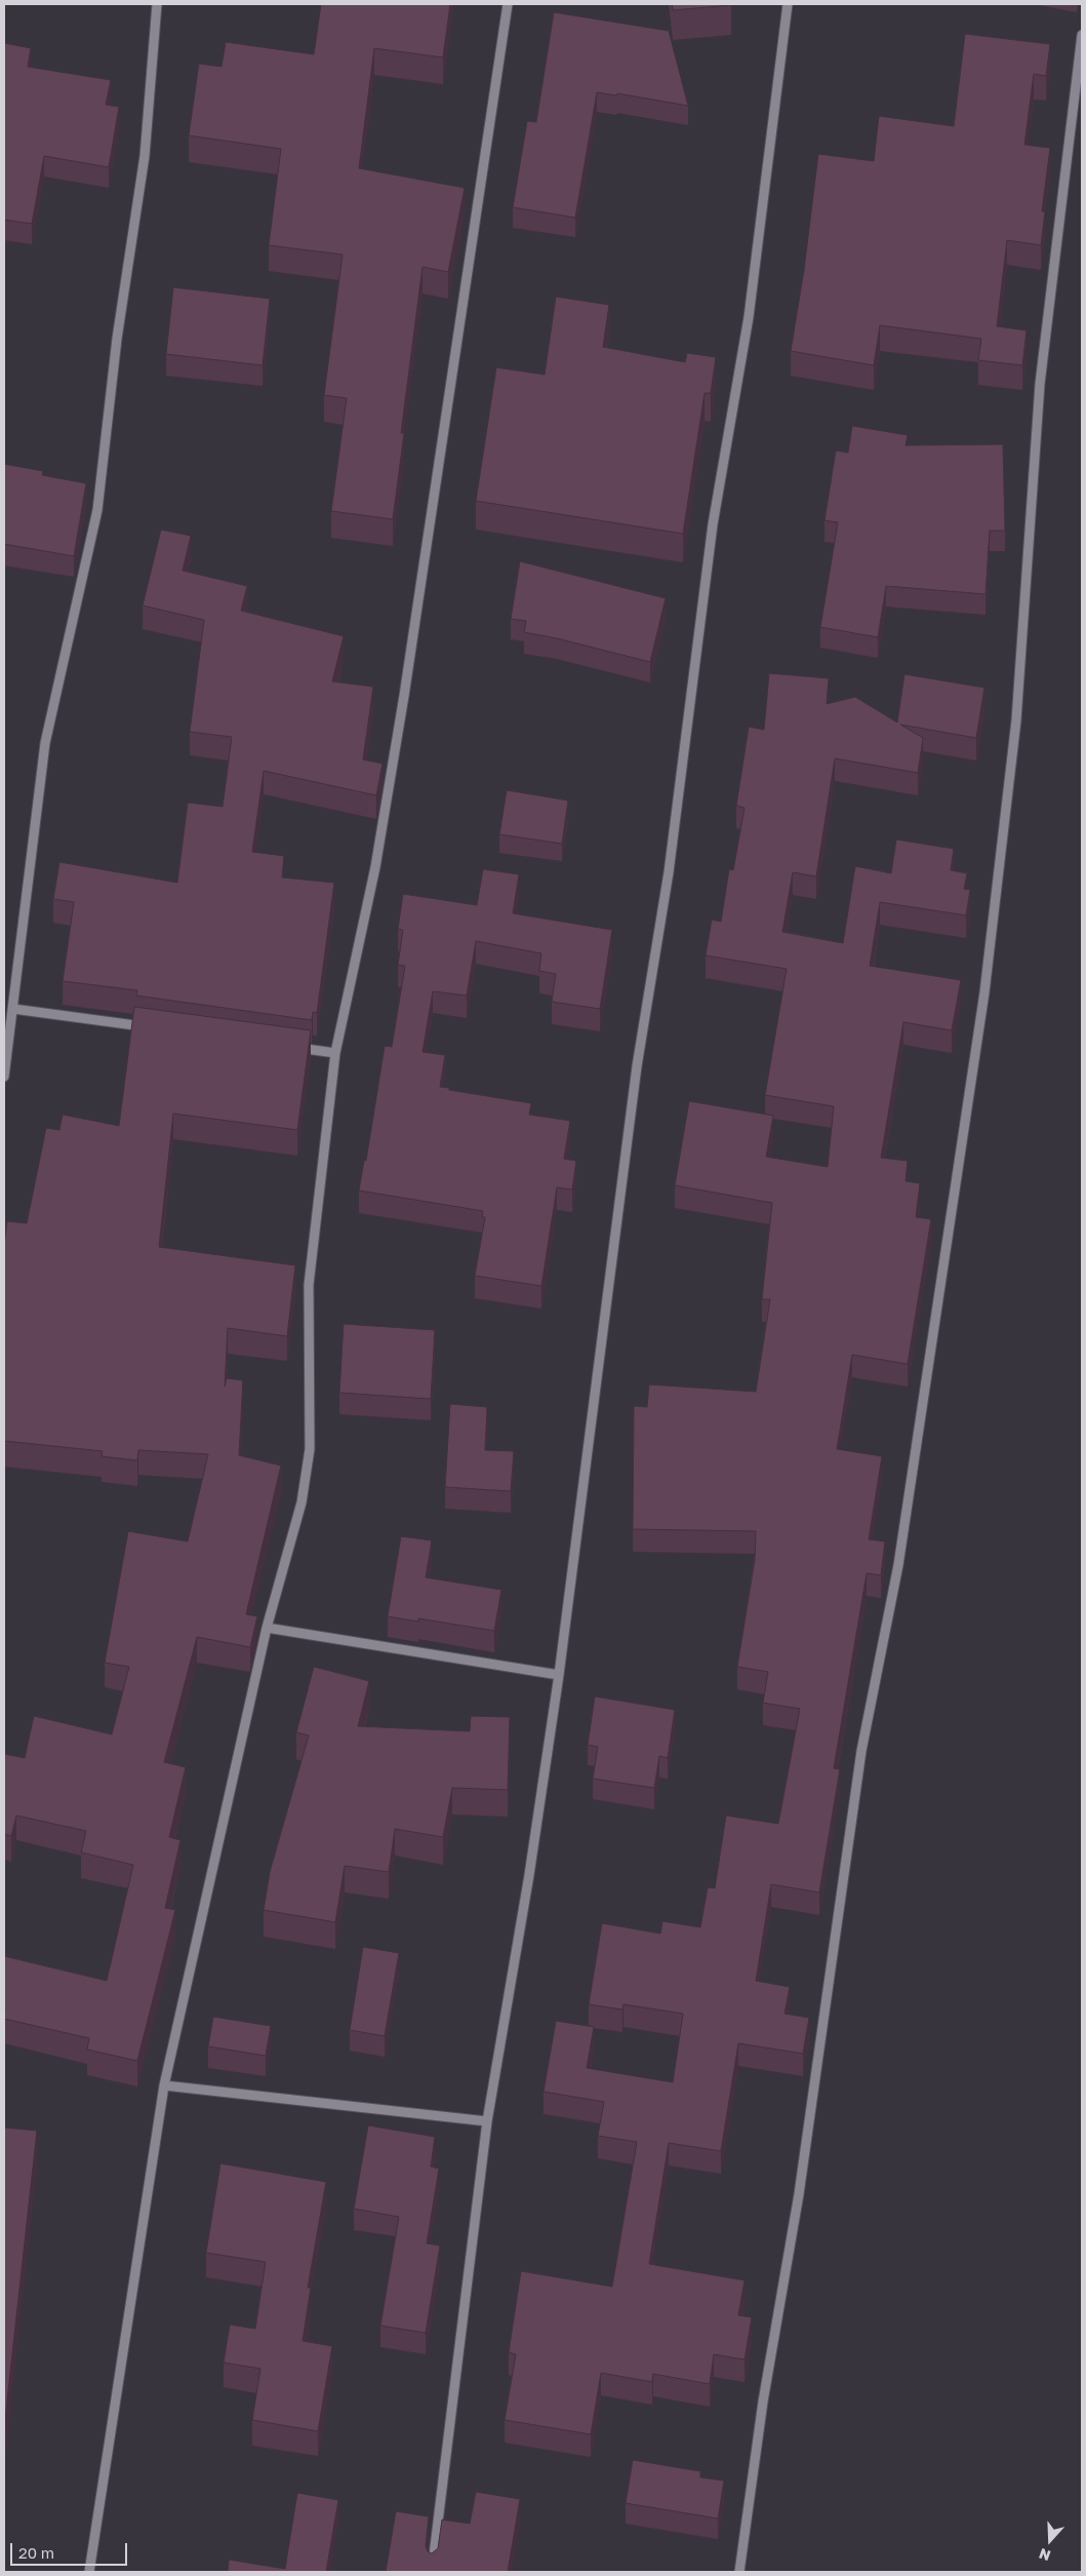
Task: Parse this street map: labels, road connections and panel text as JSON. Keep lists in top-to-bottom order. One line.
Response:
{"scale_bar":"20 m","north":"bottom"}
